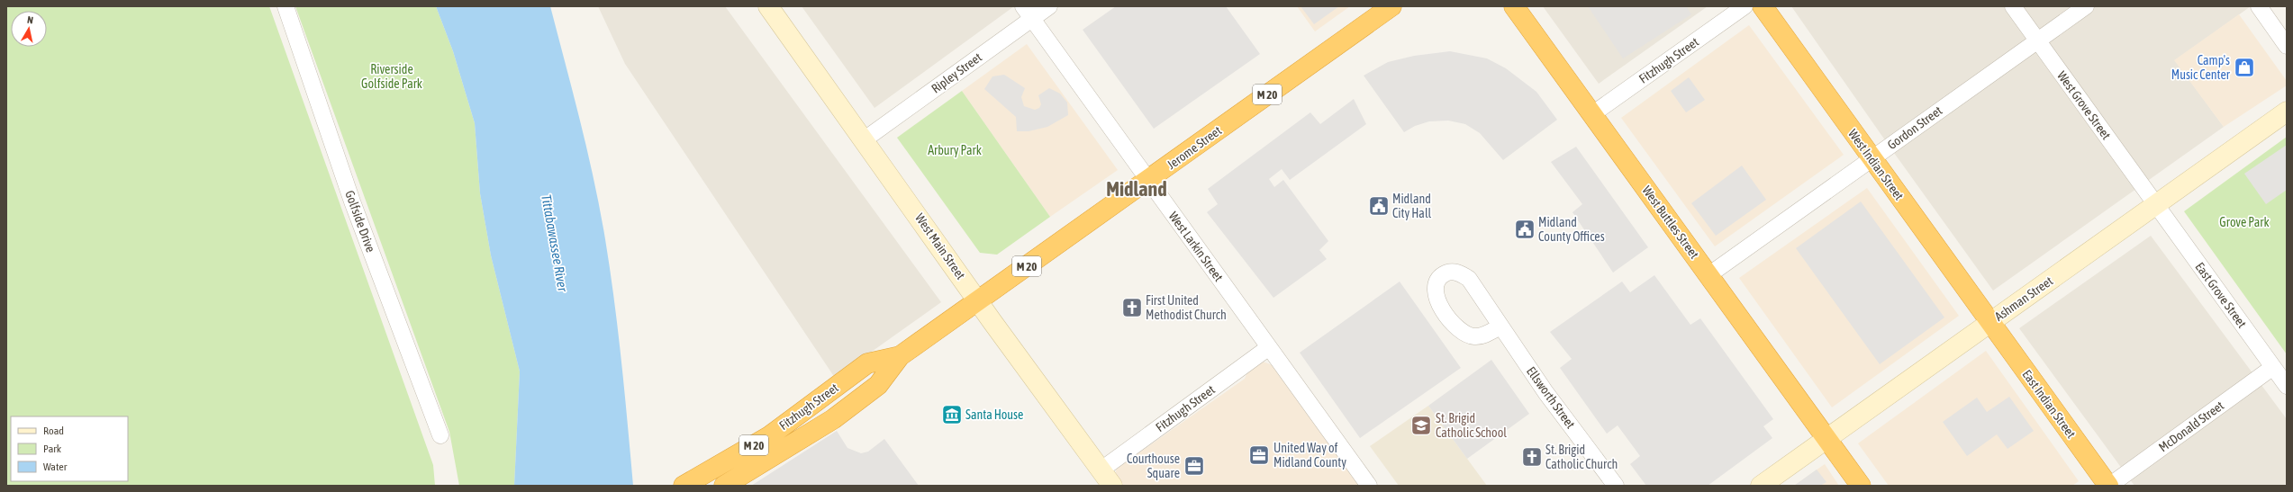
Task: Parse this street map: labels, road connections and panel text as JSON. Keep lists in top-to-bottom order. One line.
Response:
{"streets":{"highway":["Fitzhugh Street","M 20","Jerome Street","West Indian Street","West Buttles Street","East Indian Street"],"street":["Ripley Street","West Grove Street","Gordon Street","Golfside Drive","West Main Street","West Larkin Street","East Grove Street","Ashman Street","Ellsworth Street","McDonald Street"]},"crossings":[["Fitzhugh Street","Jerome Street"],["Fitzhugh Street","West Buttles Street"],["Fitzhugh Street","West Main Street"],["Fitzhugh Street","West Larkin Street"],["Ripley Street","West Main Street"],["Ripley Street","West Larkin Street"],["West Grove Street","Gordon Street"],["West Grove Street","East Grove Street"],["West Grove Street","Ashman Street"],["Gordon Street","West Indian Street"],["Gordon Street","West Buttles Street"],["Jerome Street","West Main Street"],["Jerome Street","West Larkin Street"],["West Indian Street","Ashman Street"],["West Indian Street","East Indian Street"],["West Buttles Street","Ashman Street"],["East Grove Street","Ashman Street"],["East Grove Street","McDonald Street"],["Ashman Street","East Indian Street"],["East Indian Street","McDonald Street"]],"districts":["Midland"],"water":["Tittabawassee River"],"parks":["Riverside Golfside Park","Arbury Park","Grove Park"],"places":{"shop":["Camp's Music Center"],"public building":["Midland City Hall","Midland County Offices"],"church":["First United Methodist Church","St. Brigid Catholic Church"],"museum":["Santa House"],"school or university":["St. Brigid Catholic School"],"office":["United Way of Midland County","Courthouse Square"]},"legend":["Road","Park","Water"],"north":"top"}
